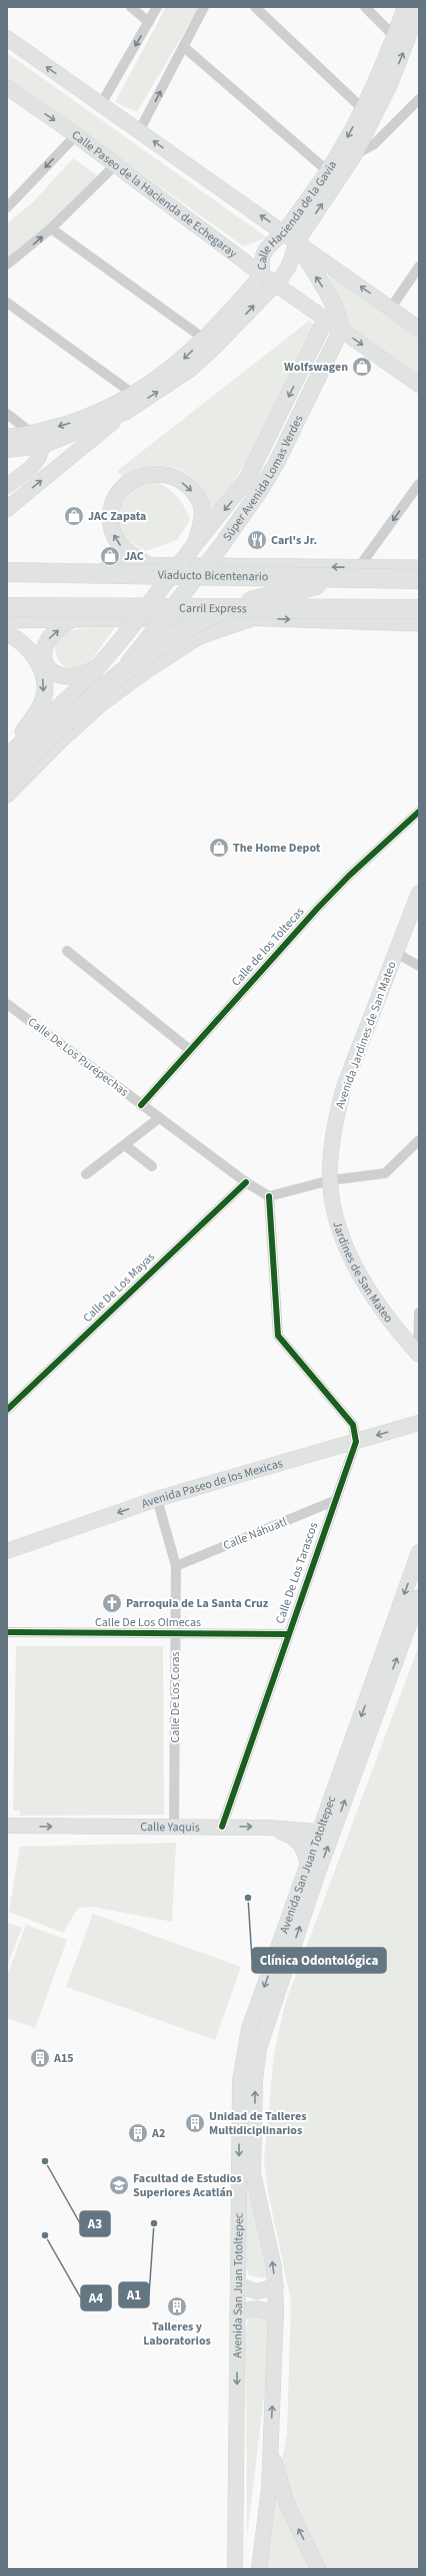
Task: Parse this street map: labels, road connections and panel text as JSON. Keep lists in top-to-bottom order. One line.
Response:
{"streets":{"highway":["Viaducto Bicentenario","Carril Express"],"main road":["Calle Paseo de la Hacienda de Echegaray","Calle Hacienda de la Gavia","Súper Avenida Lomas Verdes","Avenida Jardines de San Mateo","Jardines de San Mateo","Avenida Paseo de los Mexicas","Calle Yaquis","Avenida San Juan Totoltepec"],"street":["Calle de los Toltecas","Calle De Los Purépechas","Calle De Los Mayas","Calle Náhuatl","Calle De Los Tarascos","Calle De Los Olmecas","Calle De Los Coras"]},"crossings":[["Calle Paseo de la Hacienda de Echegaray","Calle Hacienda de la Gavia"],["Calle Paseo de la Hacienda de Echegaray","Súper Avenida Lomas Verdes"],["Calle de los Toltecas","Calle De Los Purépechas"],["Avenida Jardines de San Mateo","Jardines de San Mateo"],["Calle De Los Purépechas","Calle De Los Mayas"],["Avenida Paseo de los Mexicas","Calle De Los Tarascos"],["Avenida Paseo de los Mexicas","Calle De Los Coras"],["Calle Náhuatl","Calle De Los Tarascos"],["Calle Náhuatl","Calle De Los Coras"],["Calle De Los Tarascos","Calle De Los Olmecas"],["Calle De Los Tarascos","Calle Yaquis"],["Calle De Los Olmecas","Calle De Los Coras"],["Calle De Los Coras","Calle Yaquis"],["Calle Yaquis","Avenida San Juan Totoltepec"]],"one_way":["Avenida Paseo de los Mexicas","Calle Yaquis"],"places":{"shop":["Wolfswagen","JAC Zapata","JAC","The Home Depot"],"restaurant":["Carl's Jr."],"church":["Parroquia de La Santa Cruz"],"other":["Clínica Odontológica","A3","A1","A4"],"building":["A15","Unidad de Talleres Multidiciplinarios","A2","Talleres y Laboratorios"],"school or university":["Facultad de Estudios Superiores Acatlán"]}}
